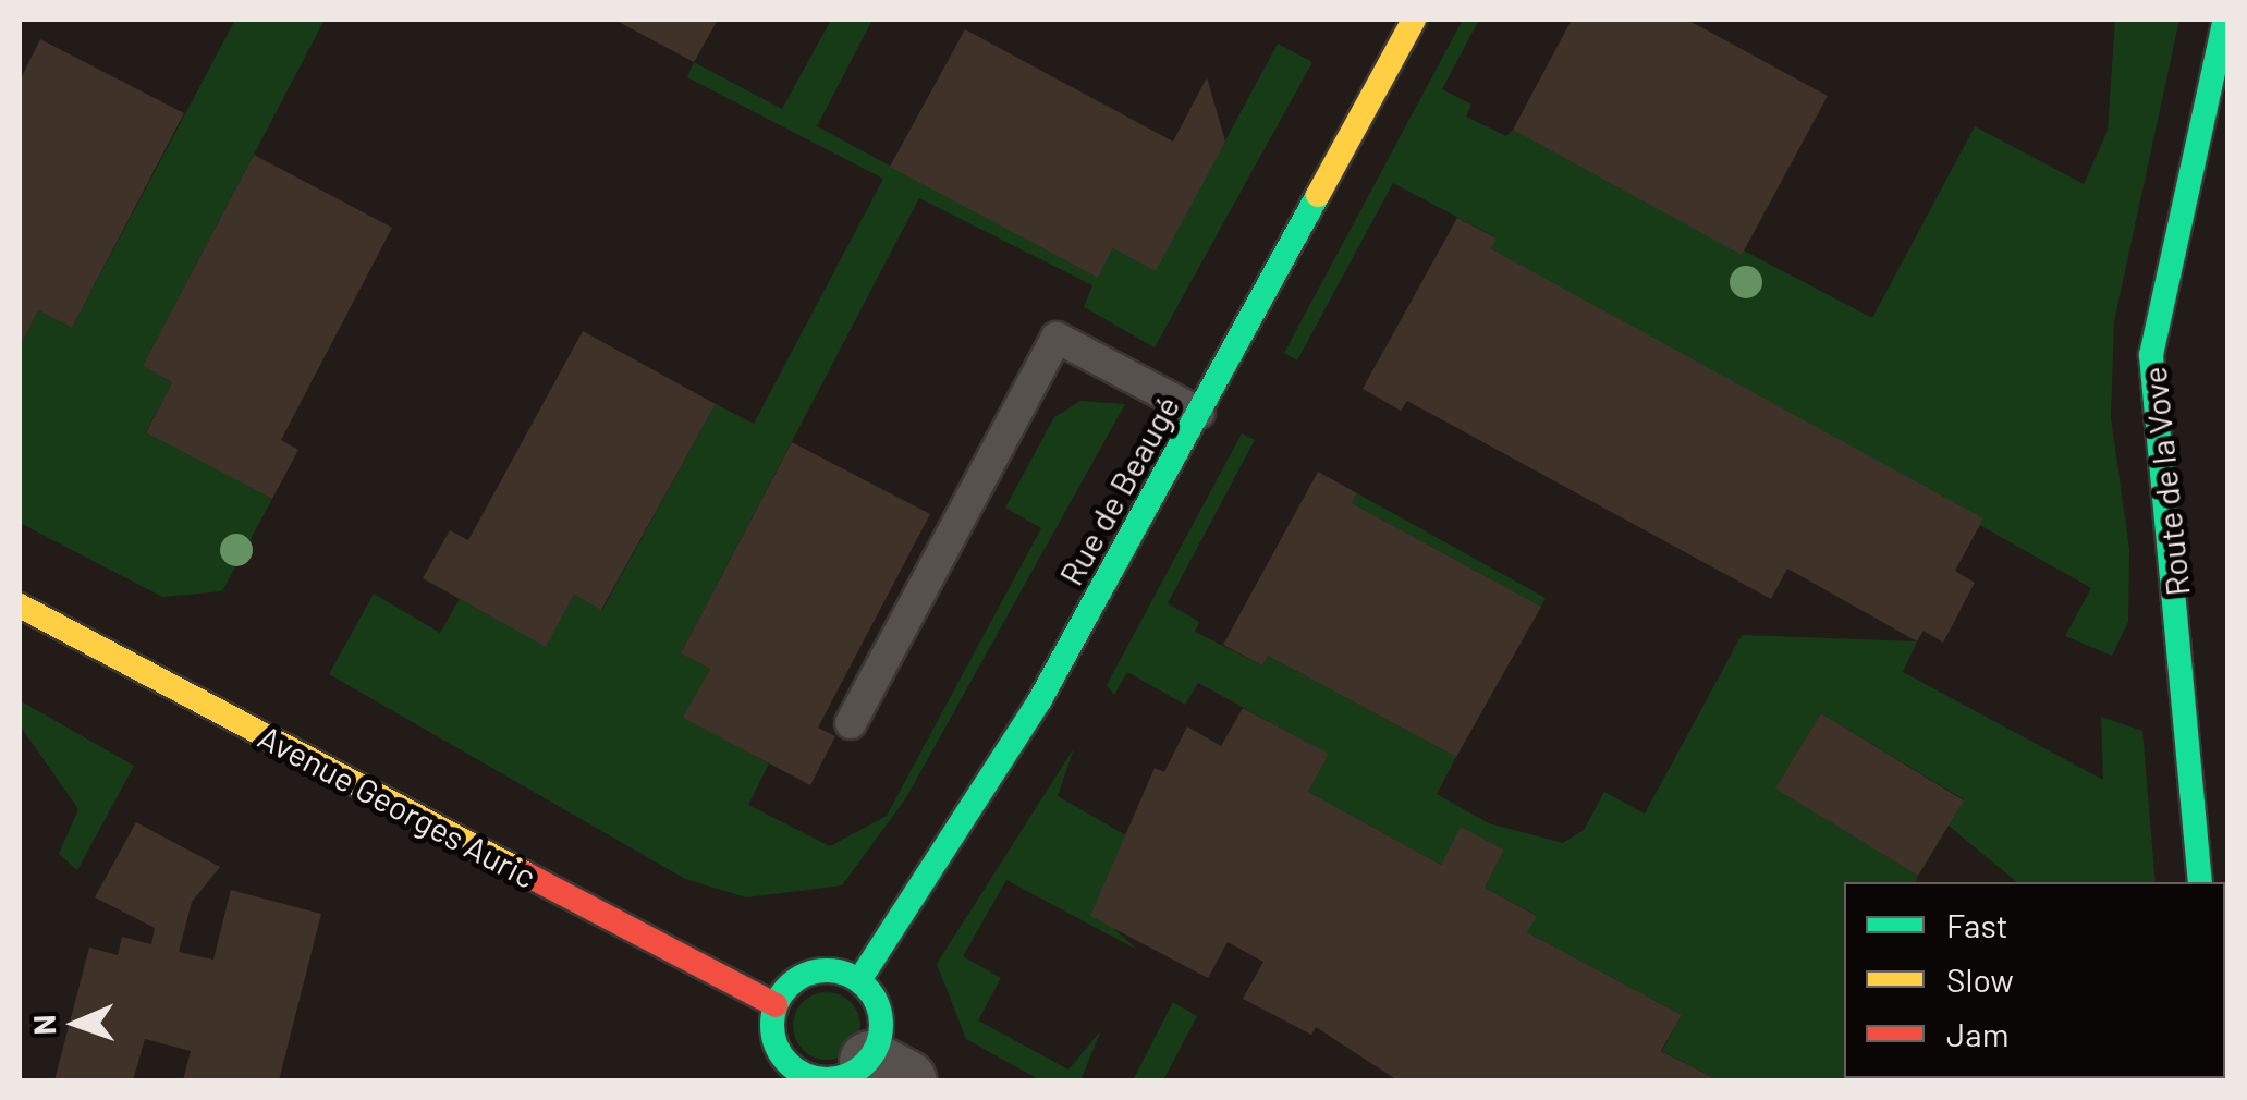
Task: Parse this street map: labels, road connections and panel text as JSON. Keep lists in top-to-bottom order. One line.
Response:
{"streets":{"street":["Route de la Vove","Rue de Beaugé","Avenue Georges Auric"]},"crossings":[["Rue de Beaugé","Avenue Georges Auric"]],"legend":["Fast","Slow","Jam"],"north":"left"}
